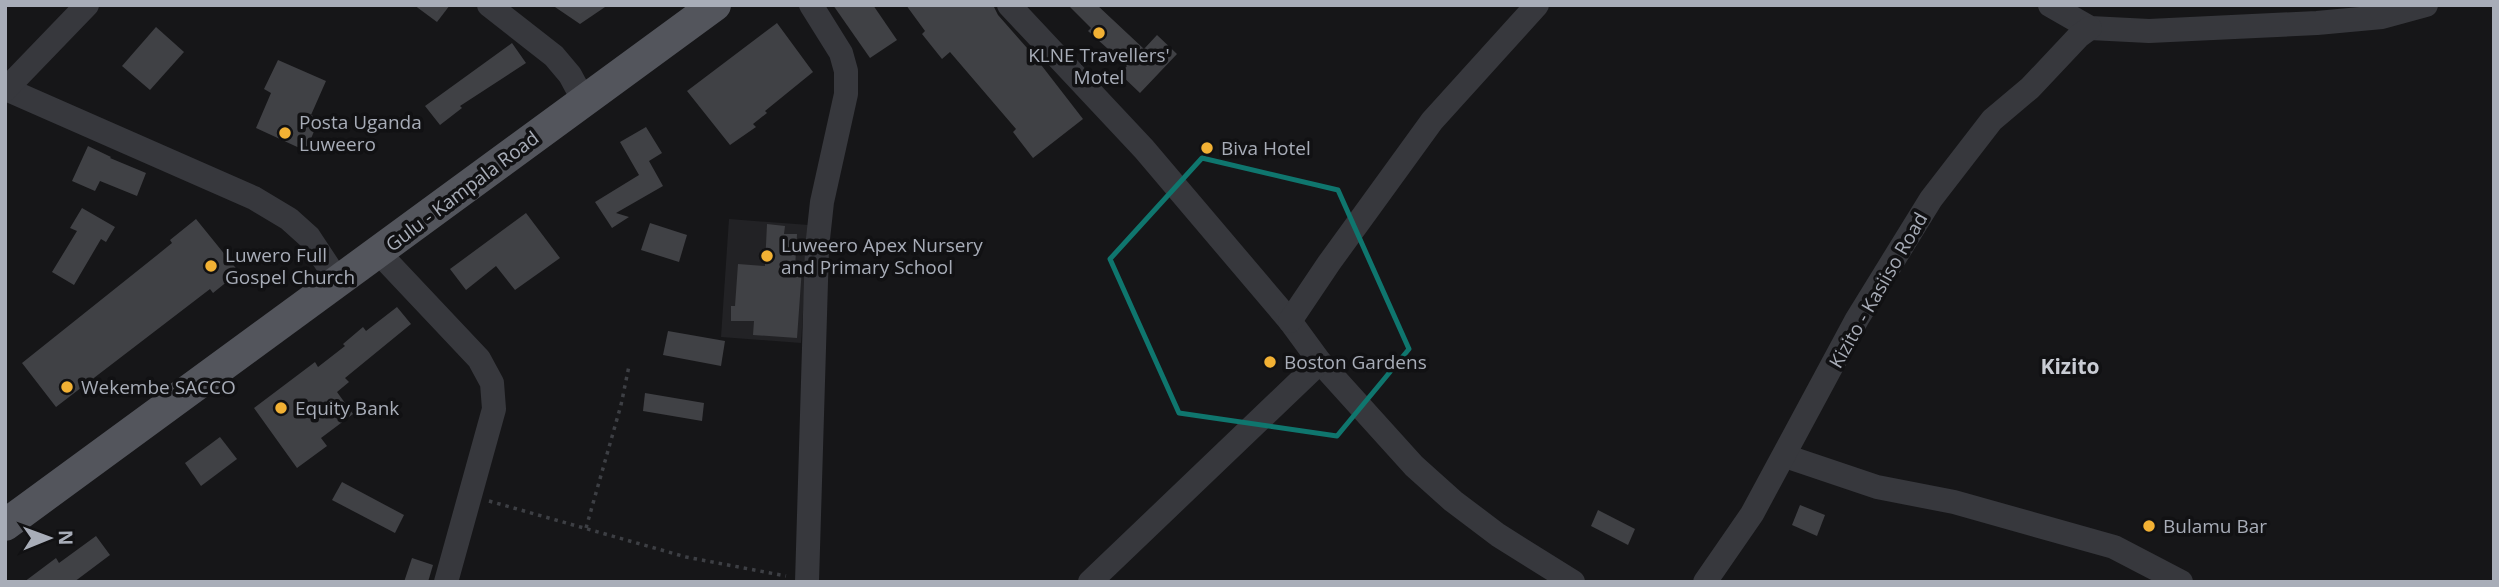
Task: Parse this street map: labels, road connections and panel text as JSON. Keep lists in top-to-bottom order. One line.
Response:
{"streets":{"main road":["Gulu - Kampala Road"],"street":["Kizito - Kasiiso Road"]},"districts":["Kizito"],"places":["KLNE Travellers' Motel","Posta Uganda Luweero","Biva Hotel","Luweero Apex Nursery and Primary School","Luwero Full Gospel Church","Boston Gardens","Wekembe SACCO","Equity Bank","Bulamu Bar"],"north":"right"}
